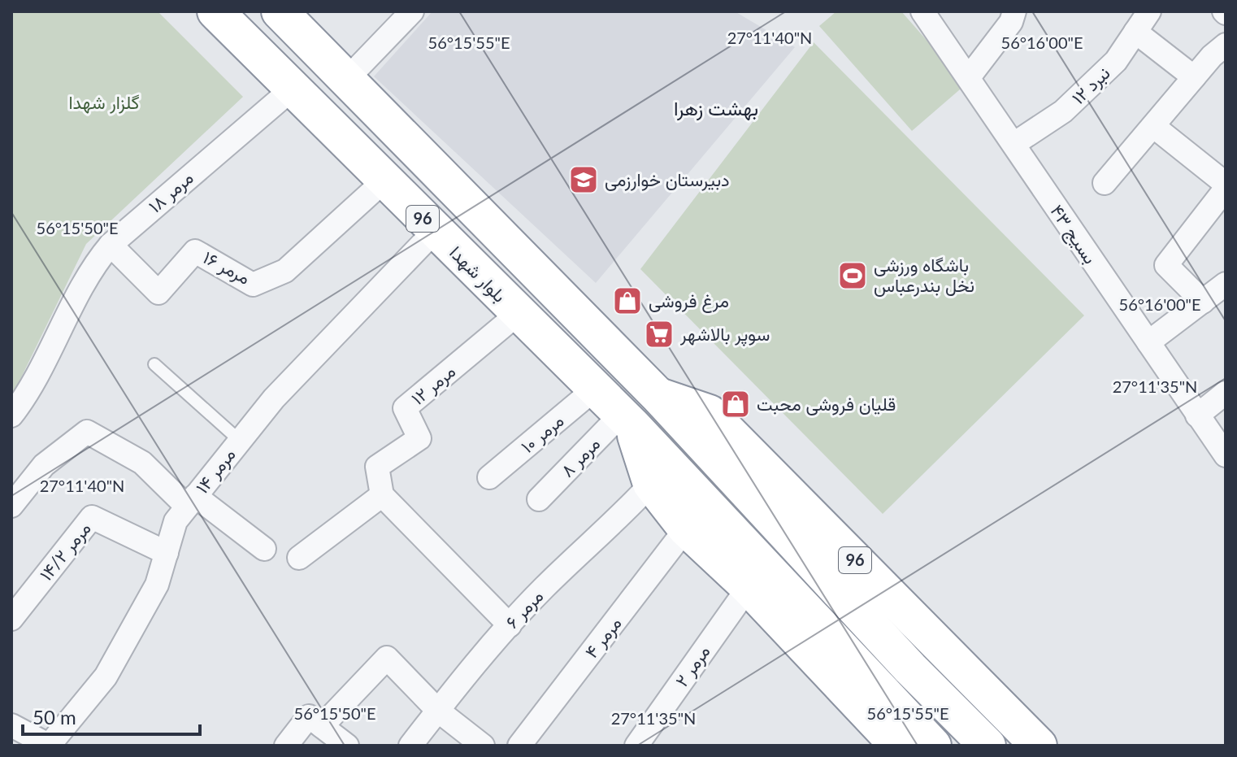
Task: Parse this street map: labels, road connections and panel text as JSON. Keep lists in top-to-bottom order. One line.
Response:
{"streets":{"highway":["96","بلوار شهدا"],"street":["نبرد ۱۲","مرمر ۱۸","بسیج ۴۳","مرمر ۱۶","مرمر ۱۲","مرمر ۱۰","مرمر ۸","مرمر ۱۴","مرمر ۱۴/۲","مرمر ۶","مرمر ۴","مرمر ۲"]},"crossings":[["نبرد ۱۲","بسیج ۴۳"],["مرمر ۱۸","مرمر ۱۶"],["مرمر ۱۸","بلوار شهدا"],["96","بلوار شهدا"],["96","مرمر ۸"],["96","مرمر ۶"],["96","مرمر ۴"],["96","مرمر ۲"],["مرمر ۱۶","بلوار شهدا"],["بلوار شهدا","مرمر ۱۲"],["بلوار شهدا","مرمر ۱۰"],["بلوار شهدا","مرمر ۸"],["بلوار شهدا","مرمر ۱۴"],["مرمر ۱۴","مرمر ۱۴/۲"]],"districts":["بهشت زهرا"],"parks":["گلزار شهدا"],"places":{"school or university":["دبیرستان خوارزمی"],"sports":["باشگاه ورزشی نخل بندرعباس"],"shop":["مرغ فروشی","قلیان فروشی محبت"],"supermarket":["سوپر بالاشهر"]},"scale_bar":"50 m","coordinates":["27°11'40\"N","56°16'00\"E","56°15'55\"E","56°15'50\"E","27°11'35\"N"]}
